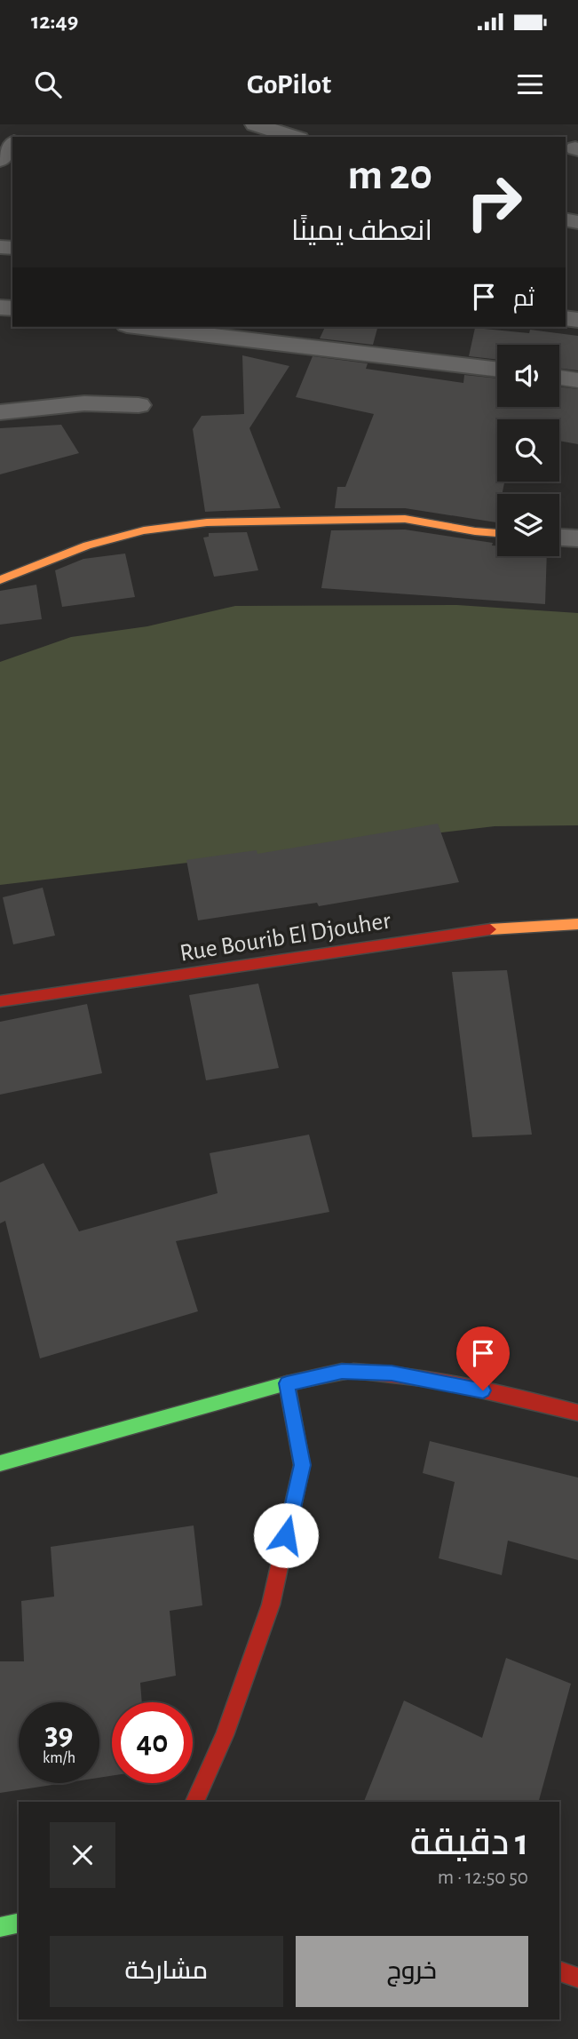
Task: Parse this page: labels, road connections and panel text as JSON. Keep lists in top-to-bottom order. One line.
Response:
{"streets":{"street":["Rue Bourib El Djouher"]},"page":{"status":"12:49","header":"GoPilot","turn":["20 m","انعطف يمينًا"],"then":"ثم","speed":"39 km/h","limit":"40","heading":["1 دقيقة","50 m · 12:50"],"buttons":["خروج","مشاركة"]}}
